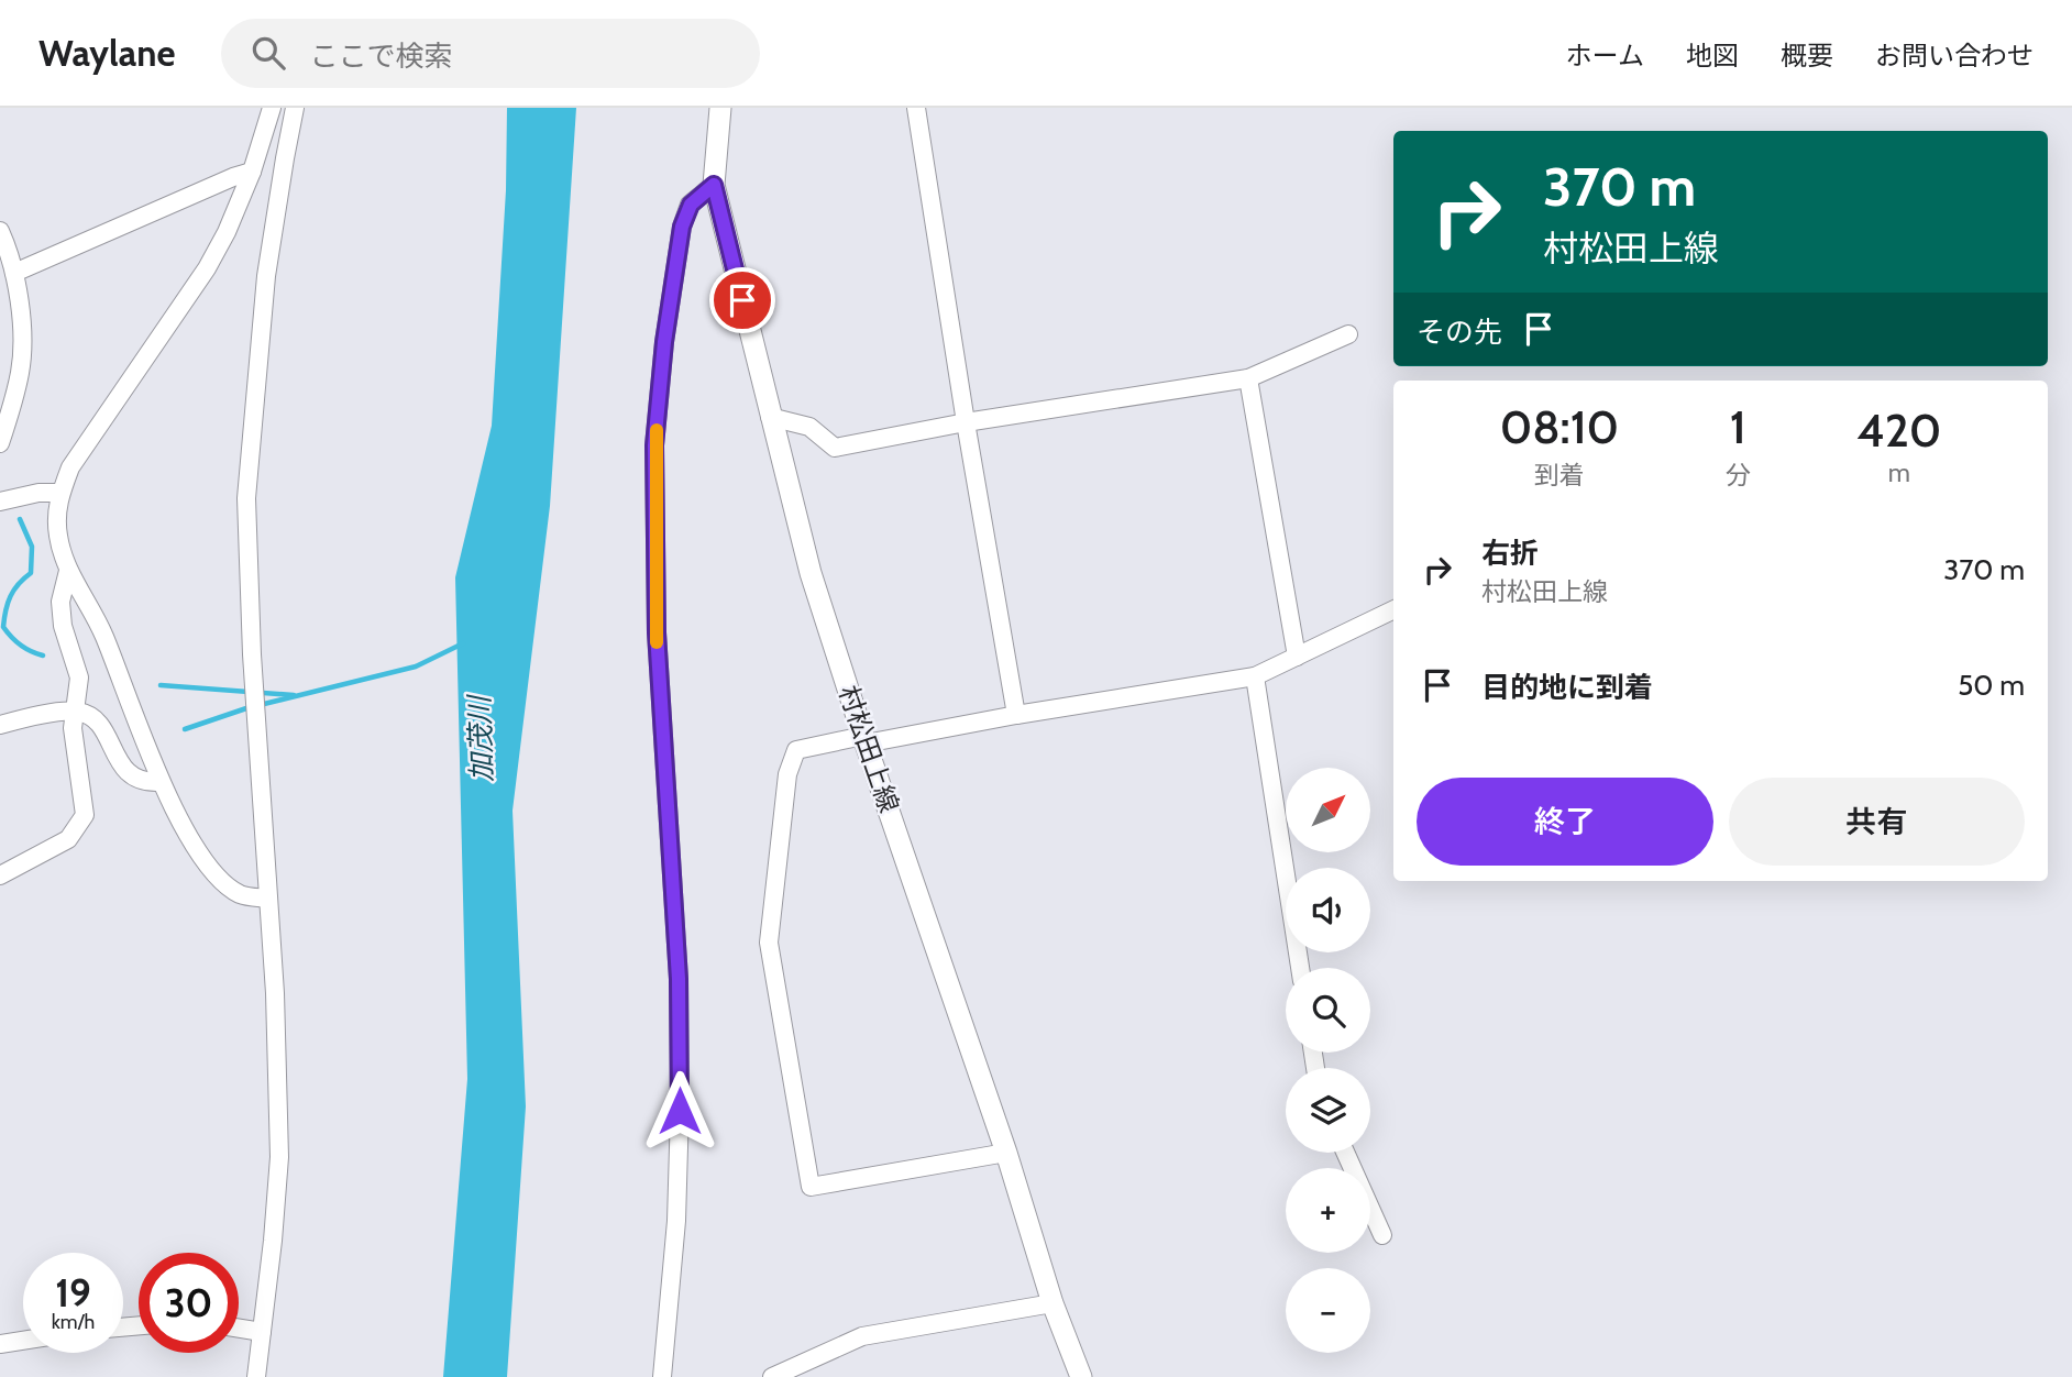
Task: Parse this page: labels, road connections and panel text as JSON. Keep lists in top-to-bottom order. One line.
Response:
{"streets":{"main road":["村松田上線"]},"water":["加茂川"],"north":"top right","page":{"header":"Waylane","search":"ここで検索","nav":["ホーム","地図","概要","お問い合わせ"],"turn":["370 m","村松田上線"],"then":"その先","eta":["08:10","到着","1","分","420","m"],"list":[{"name":"右折","note":"村松田上線","value":"370 m"},{"name":"目的地に到着","value":"50 m"}],"buttons":["終了","共有"],"map_buttons":["+","−"],"speed":"19 km/h","limit":"30"}}
